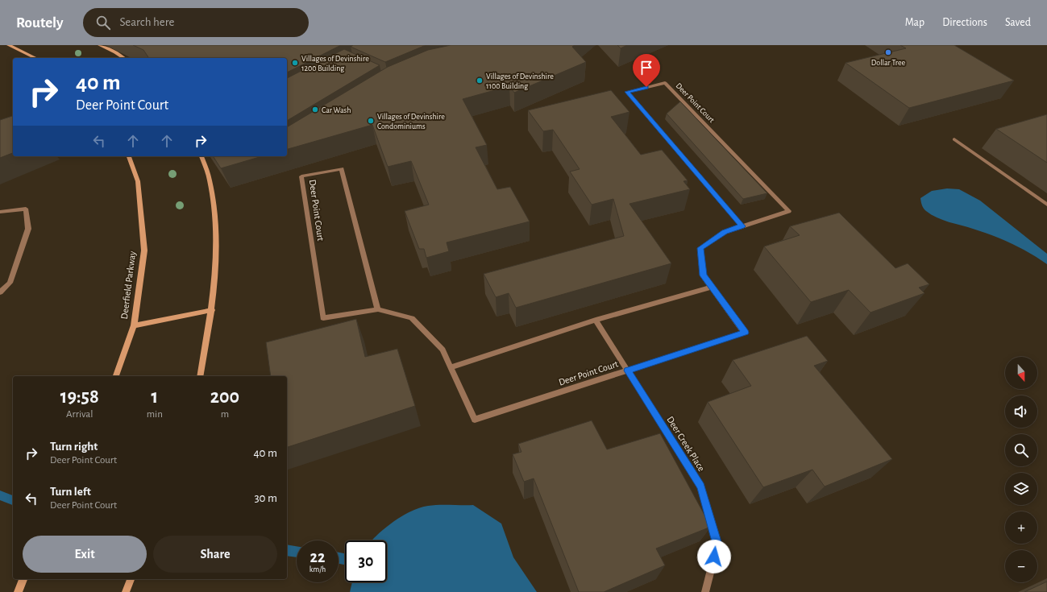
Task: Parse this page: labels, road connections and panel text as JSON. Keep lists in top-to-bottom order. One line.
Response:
{"streets":{"main road":["Deerfield Parkway"],"street":["Deer Point Court","Deer Creek Place"]},"crossings":[["Deer Point Court","Deer Creek Place"]],"places":["Dollar Tree","Villages of Devinshire 1200 Building","Villages of Devinshire 1100 Building","Car Wash","Villages of Devinshire Condominiums"],"north":"bottom","page":{"header":"Routely","search":"Search here","nav":["Map","Directions","Saved"],"turn":["40 m","Deer Point Court"],"map_buttons":["+","−"],"eta":["19:58","Arrival","1","min","200","m"],"list":[{"name":"Turn right","note":"Deer Point Court","value":"40 m"},{"name":"Turn left","note":"Deer Point Court","value":"30 m"}],"buttons":["Exit","Share"],"speed":"22 km/h","limit":"30"}}
